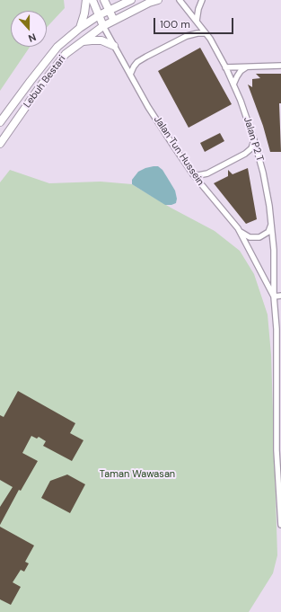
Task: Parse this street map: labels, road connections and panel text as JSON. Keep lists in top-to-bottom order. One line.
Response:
{"streets":{"main road":["Lebuh Bestari","Jalan Tun Hussein"],"street":["Jalan P2 T"]},"crossings":[["Lebuh Bestari","Jalan Tun Hussein"],["Jalan P2 T","Jalan Tun Hussein"]],"parks":["Taman Wawasan"],"scale_bar":"100 m","north":"bottom"}
